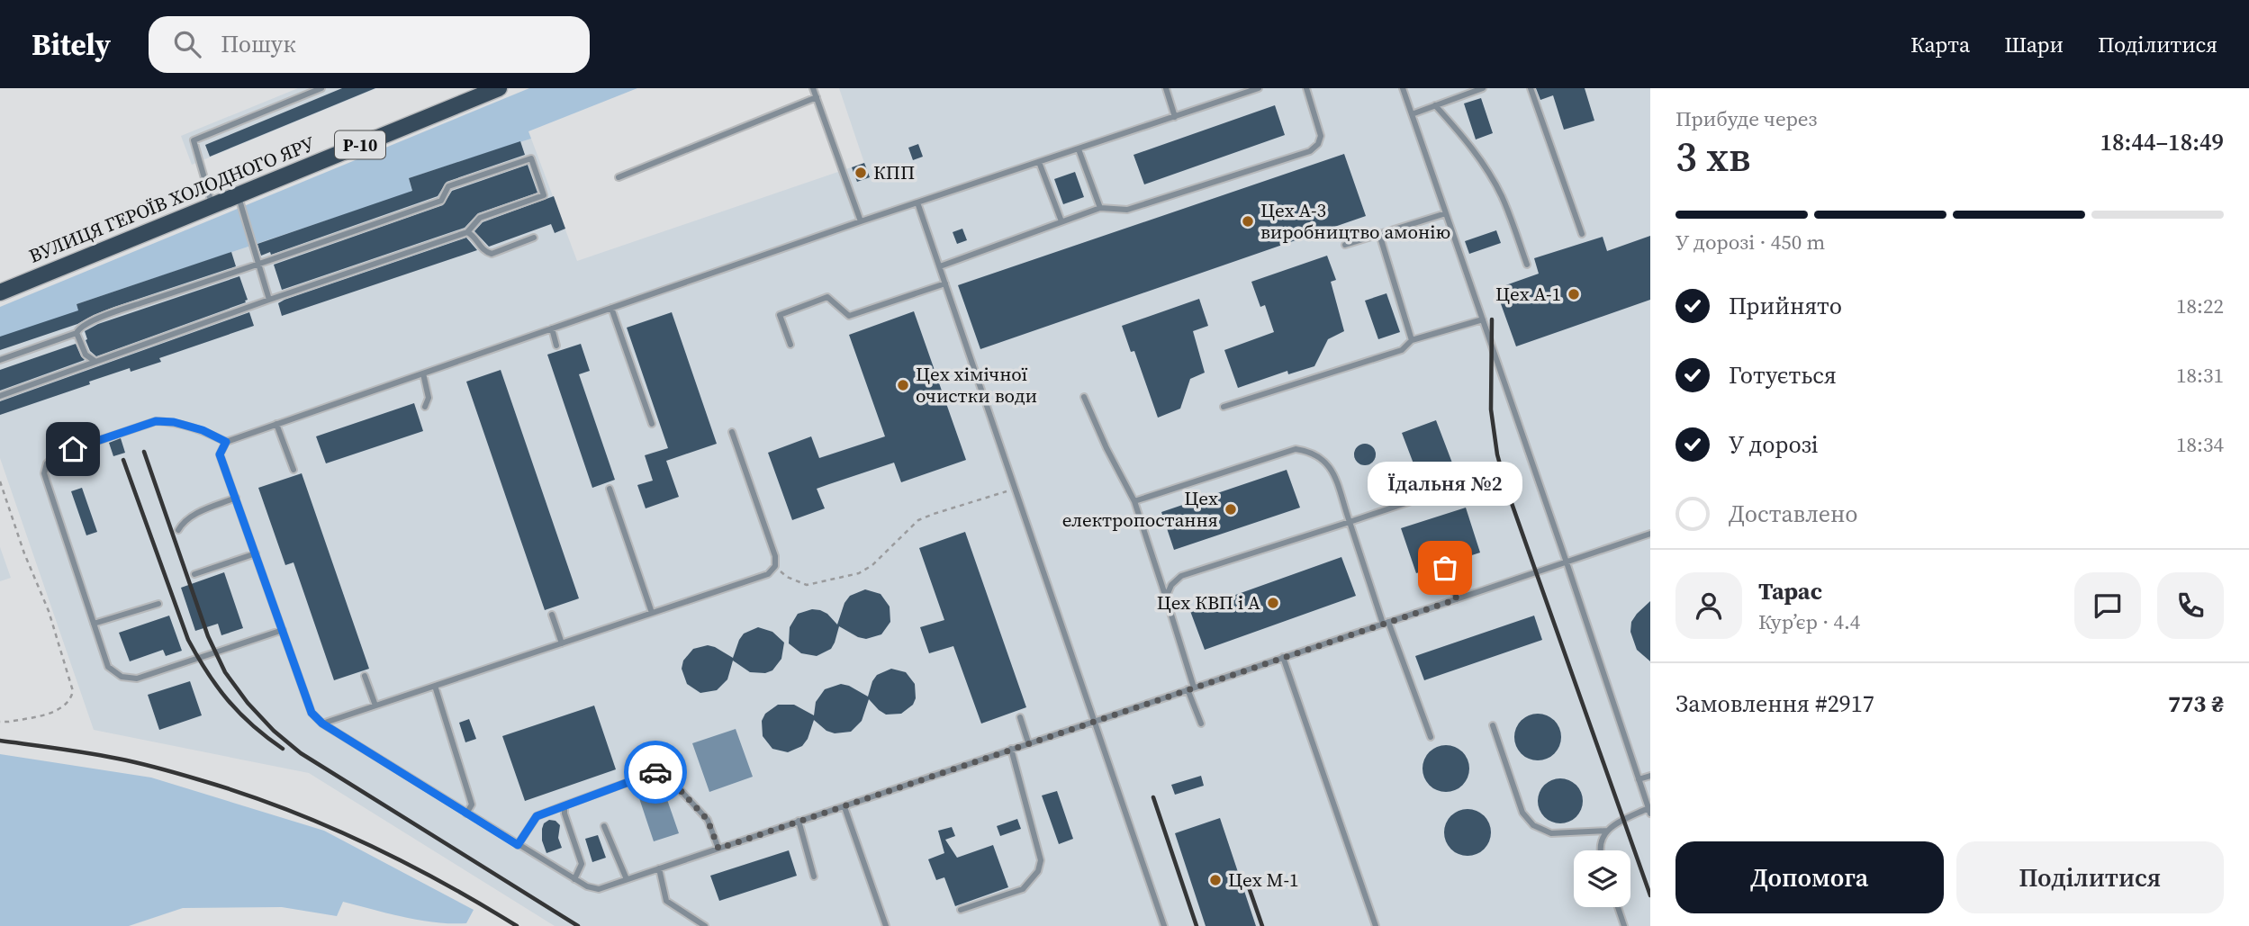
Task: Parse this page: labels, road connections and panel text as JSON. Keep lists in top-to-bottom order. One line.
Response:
{"streets":{"main road":["Р-10","ВУЛИЦЯ ГЕРОЇВ ХОЛОДНОГО ЯРУ"]},"places":["КПП","Цех А-3 виробництво амонію","Цех А-1","Цех хімічної очистки води","Цех електропостання","Їдальня №2","Цех КВП і А","Цех М-1"],"page":{"header":"Bitely","search":"Пошук","nav":["Карта","Шари","Поділитися"],"heading":["3 хв","Прибуде через","18:44–18:49"],"panel":["Тарас","Кур’єр · 4.4","Замовлення #2917","773 ₴"],"bar":"У дорозі · 450 m","list":[["Прийнято","18:22"],["Готується","18:31"],["У дорозі","18:34"],"Доставлено"],"bubble":"Їдальня №2","buttons":["Допомога","Поділитися"]}}
